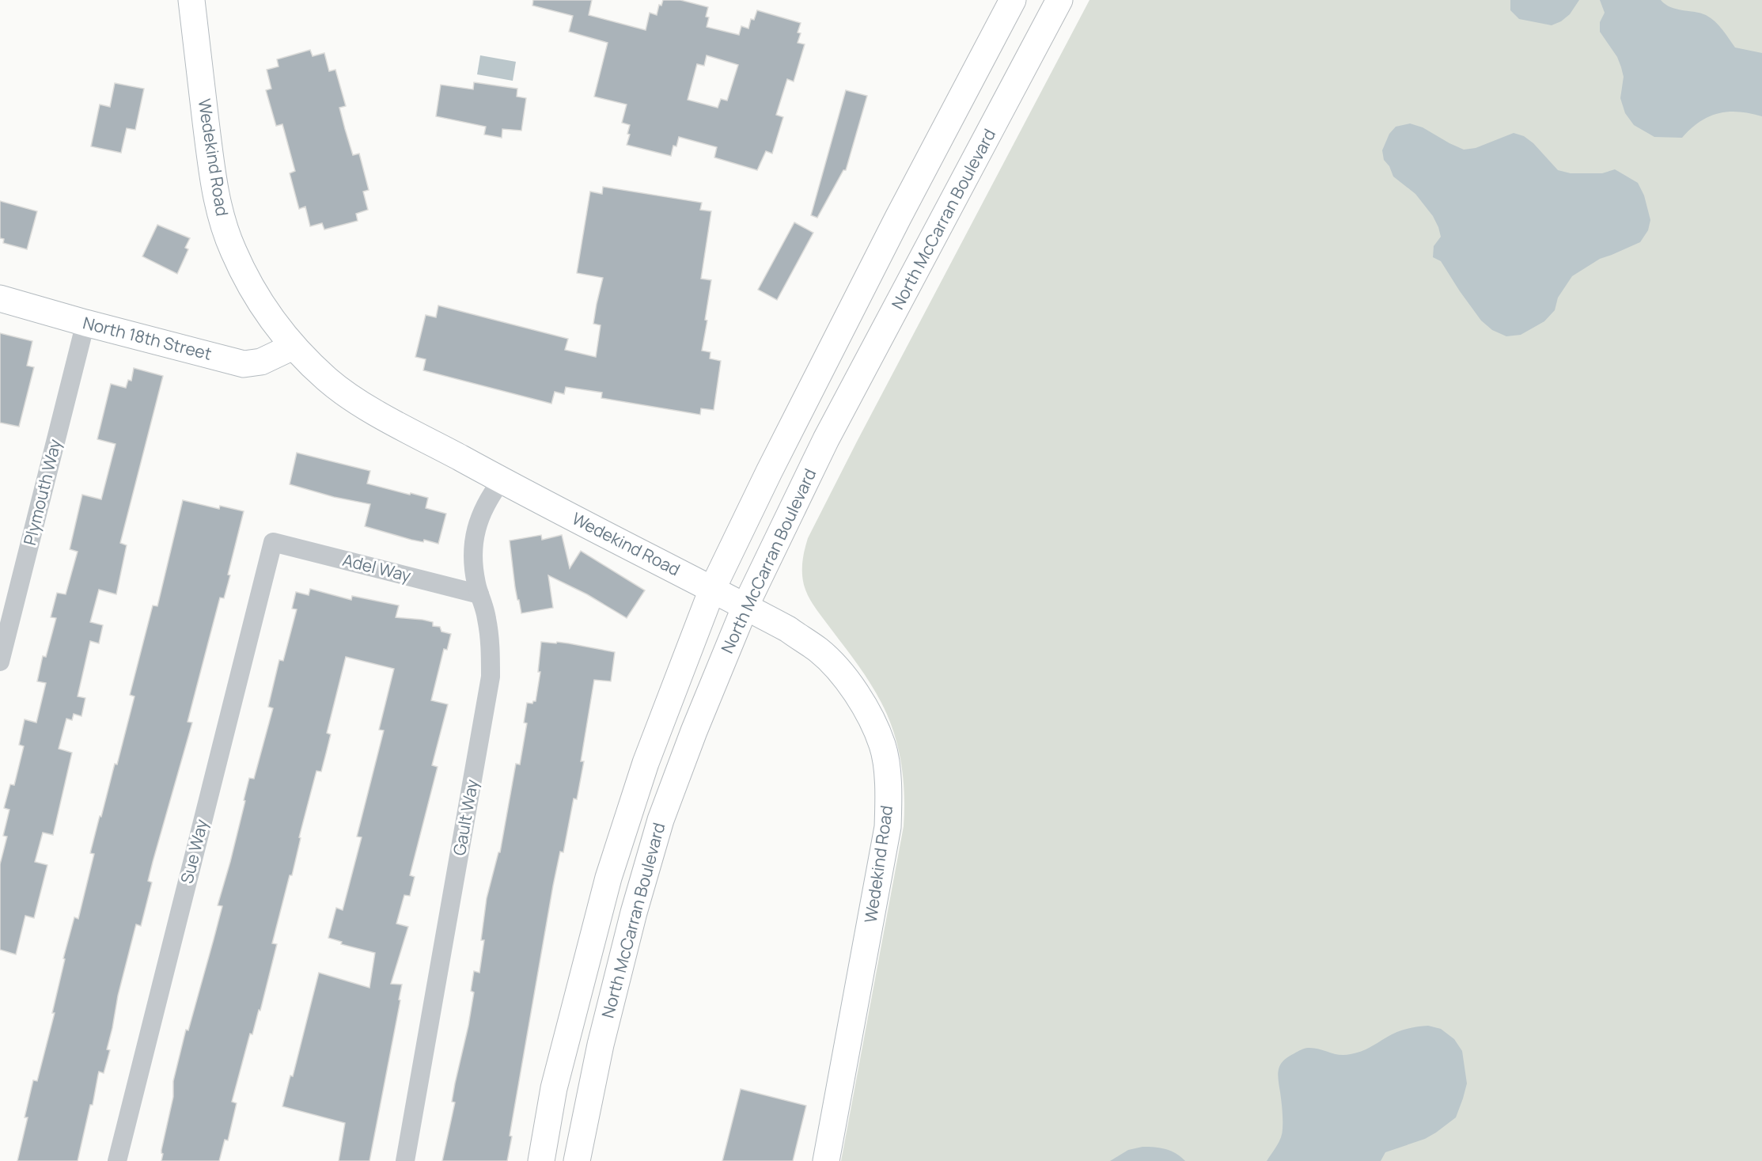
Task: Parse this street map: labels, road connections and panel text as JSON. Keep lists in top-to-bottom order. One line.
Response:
{"streets":{"main road":["Wedekind Road","North McCarran Boulevard","North 18th Street"],"street":["Plymouth Way","Adel Way","Gault Way","Sue Way"]},"crossings":[["Wedekind Road","North McCarran Boulevard"],["Wedekind Road","North 18th Street"],["Wedekind Road","Gault Way"],["North 18th Street","Plymouth Way"],["Adel Way","Gault Way"],["Adel Way","Sue Way"]]}
